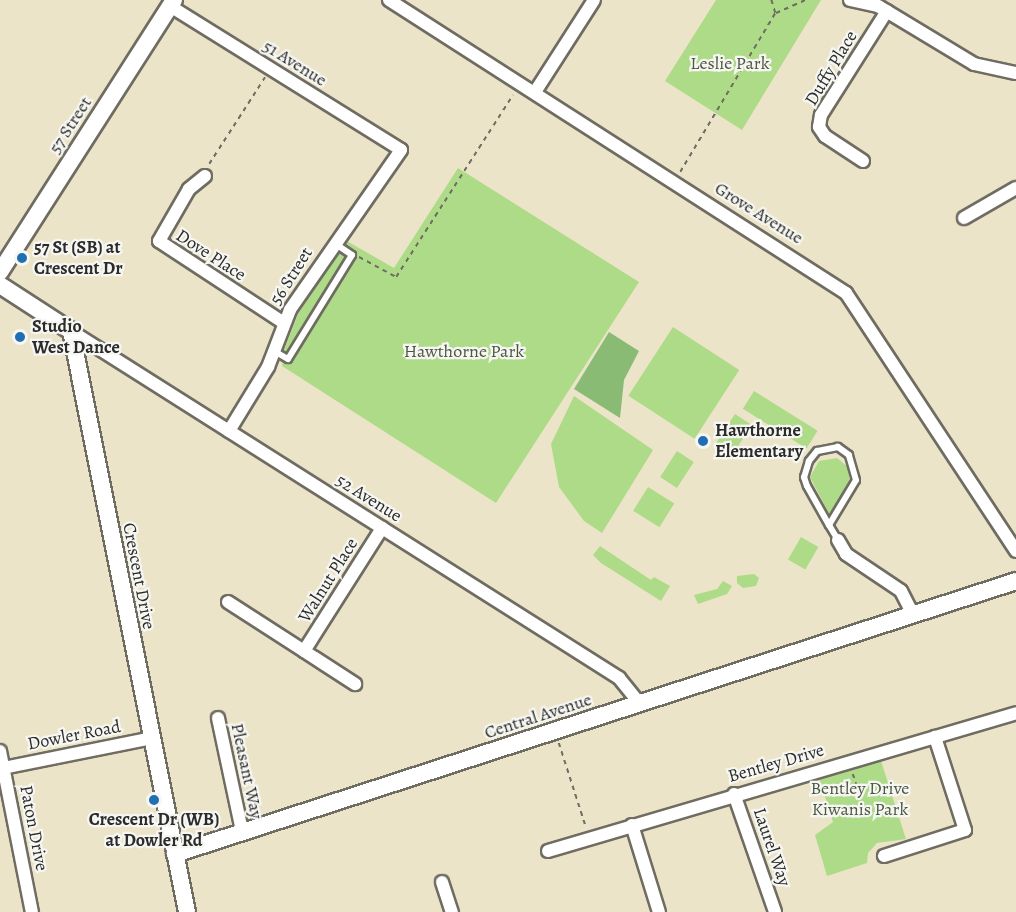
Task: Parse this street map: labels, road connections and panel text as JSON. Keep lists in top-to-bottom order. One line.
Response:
{"streets":{"street":["51 Avenue","Duffy Place","57 Street","Grove Avenue","Dove Place","56 Street","52 Avenue","Crescent Drive","Walnut Place","Central Avenue","Dowler Road","Bentley Drive","Pleasant Way","Paton Drive","Laurel Way"]},"crossings":[["51 Avenue","57 Street"],["51 Avenue","56 Street"],["Dove Place","56 Street"],["56 Street","52 Avenue"],["52 Avenue","Crescent Drive"],["52 Avenue","Walnut Place"],["52 Avenue","Central Avenue"],["Crescent Drive","Central Avenue"],["Crescent Drive","Dowler Road"],["Central Avenue","Pleasant Way"],["Dowler Road","Paton Drive"],["Bentley Drive","Laurel Way"]],"parks":["Leslie Park","Hawthorne Park","Bentley Drive Kiwanis Park"],"places":["57 St (SB) at Crescent Dr","Studio West Dance","Hawthorne Elementary","Crescent Dr (WB) at Dowler Rd"]}
